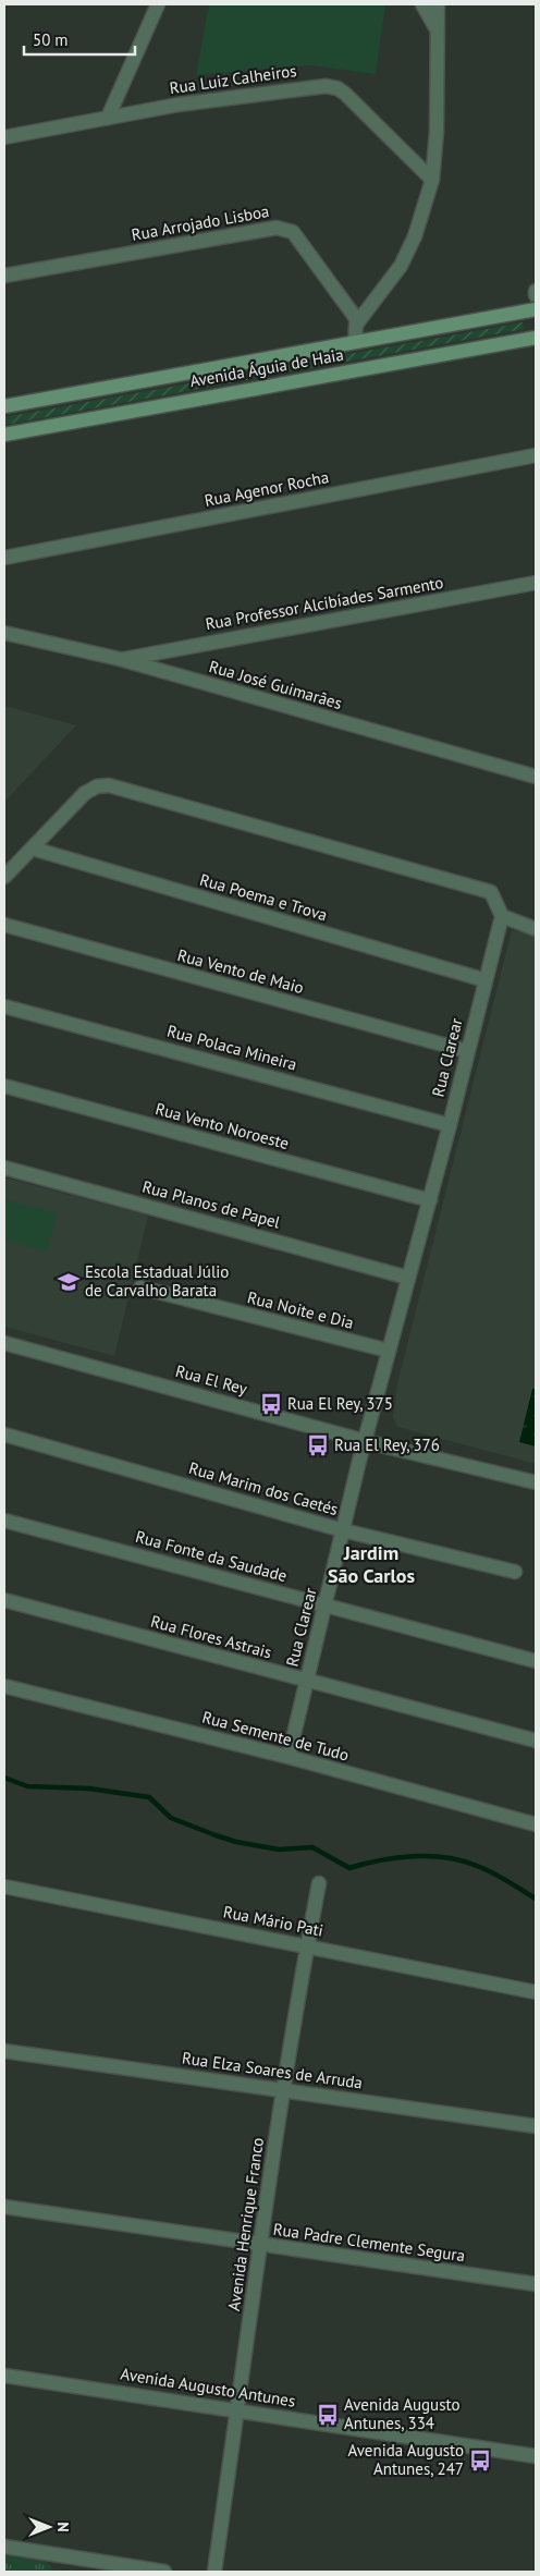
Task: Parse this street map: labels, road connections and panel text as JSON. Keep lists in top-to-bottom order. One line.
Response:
{"streets":{"main road":["Avenida Águia de Haia"],"street":["Rua Luiz Calheiros","Rua Arrojado Lisboa","Rua Agenor Rocha","Rua Professor Alcibíades Sarmento","Rua José Guimarães","Rua Poema e Trova","Rua Vento de Maio","Rua Polaca Mineira","Rua Clarear","Rua Vento Noroeste","Rua Planos de Papel","Rua Noite e Dia","Rua El Rey","Rua Marim dos Caetés","Rua Fonte da Saudade","Rua Flores Astrais","Rua Semente de Tudo","Rua Mário Pati","Rua Elza Soares de Arruda","Avenida Henrique Franco","Rua Padre Clemente Segura","Avenida Augusto Antunes"]},"crossings":[["Rua Professor Alcibíades Sarmento","Rua José Guimarães"],["Rua Poema e Trova","Rua Clarear"],["Rua Vento de Maio","Rua Clarear"],["Rua Polaca Mineira","Rua Clarear"],["Rua Clarear","Rua Vento Noroeste"],["Rua Clarear","Rua Planos de Papel"],["Rua Clarear","Rua Noite e Dia"],["Rua Clarear","Rua El Rey"],["Rua Clarear","Rua Marim dos Caetés"],["Rua Clarear","Rua Fonte da Saudade"],["Rua Clarear","Rua Flores Astrais"],["Rua Clarear","Rua Semente de Tudo"],["Rua Mário Pati","Avenida Henrique Franco"],["Rua Elza Soares de Arruda","Avenida Henrique Franco"],["Avenida Henrique Franco","Rua Padre Clemente Segura"],["Avenida Henrique Franco","Avenida Augusto Antunes"]],"districts":["Jardim São Carlos"],"places":{"school or university":["Escola Estadual Júlio de Carvalho Barata"],"bus stop":["Rua El Rey, 375","Rua El Rey, 376","Avenida Augusto Antunes, 334","Avenida Augusto Antunes, 247"]},"scale_bar":"50 m","north":"right"}
